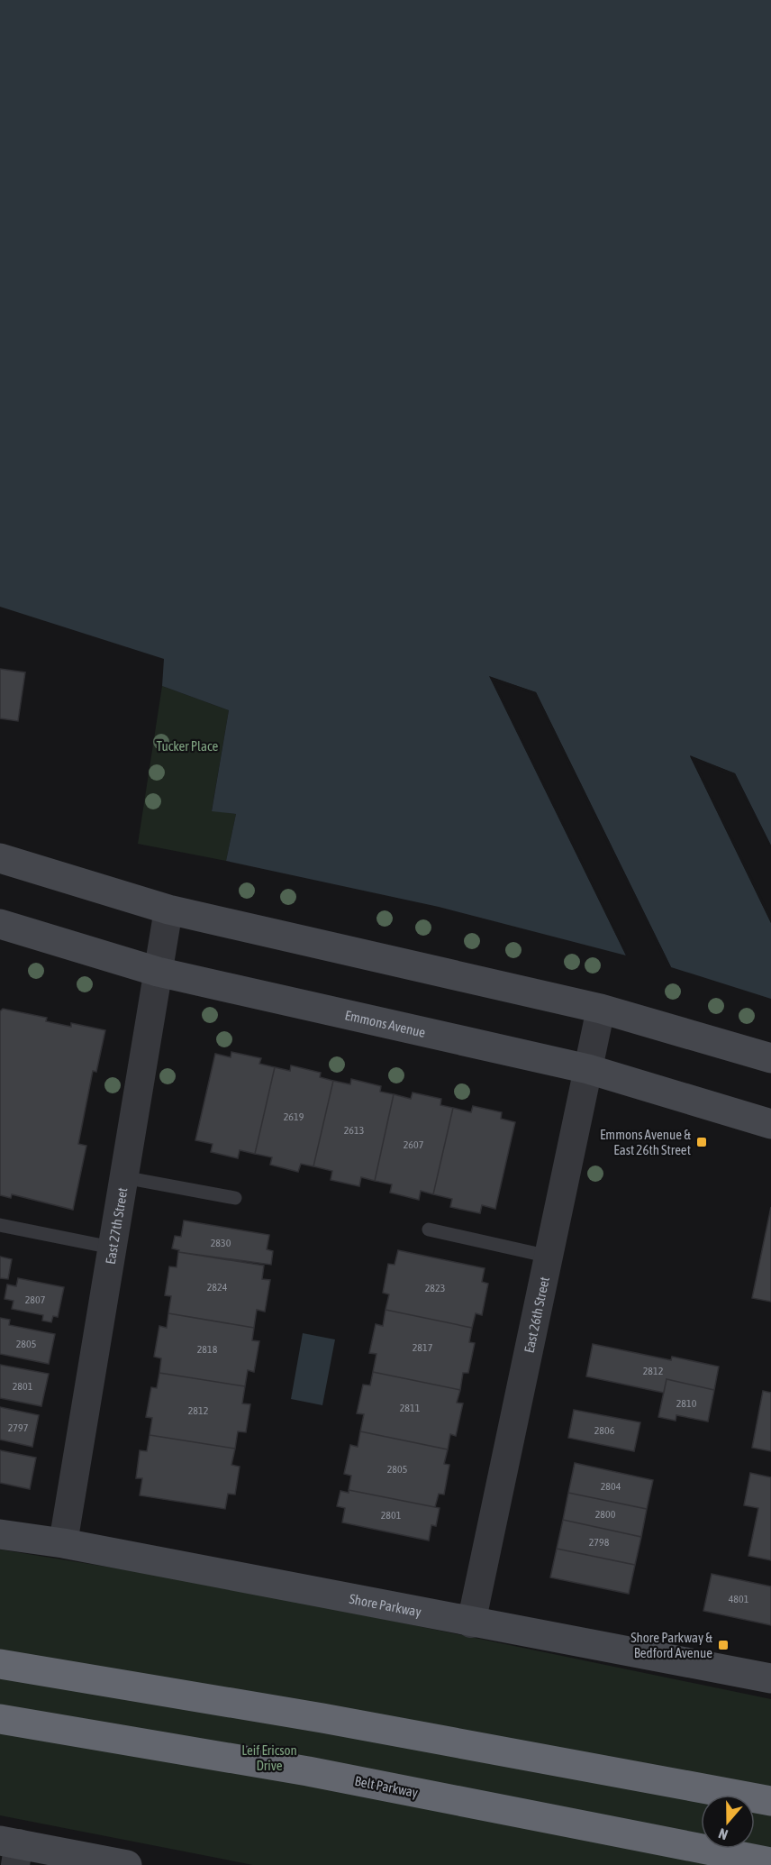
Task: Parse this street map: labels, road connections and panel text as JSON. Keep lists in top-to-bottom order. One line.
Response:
{"streets":{"highway":["Belt Parkway"],"main road":["Emmons Avenue","Shore Parkway"],"street":["East 27th Street","East 26th Street"]},"crossings":[["Emmons Avenue","East 27th Street"],["Emmons Avenue","East 26th Street"],["East 27th Street","Shore Parkway"],["East 26th Street","Shore Parkway"]],"parks":["Tucker Place","Leif Ericson Drive"],"places":{"transit":["Emmons Avenue & East 26th Street","Shore Parkway & Bedford Avenue"]},"house_numbers":["2619","2613","2607","2830","2824","2823","2807","2805","2817","2818","2812","2801","2810","2811","2812","2797","2806","2805","2804","2800","2801","2798","4801"],"north":"bottom"}
